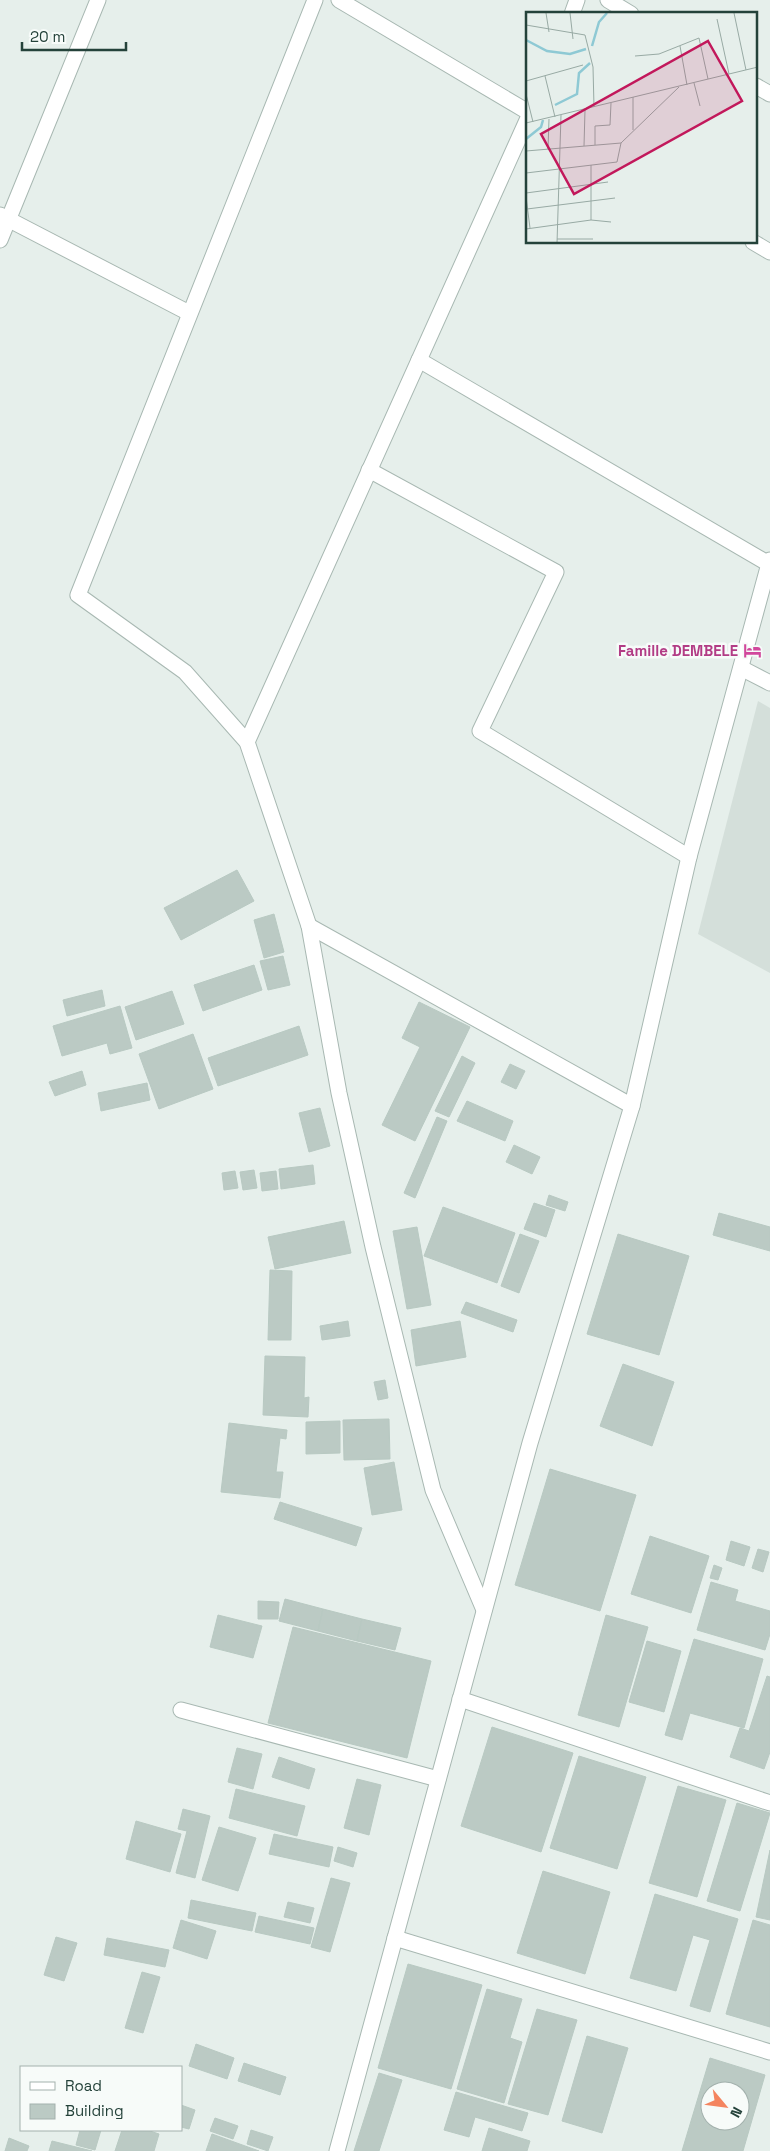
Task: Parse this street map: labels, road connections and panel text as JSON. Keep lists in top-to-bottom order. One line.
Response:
{"places":{"hotel":["Famille DEMBELE"]},"legend":["Road","Building"],"scale_bar":"20 m","north":"bottom right"}
